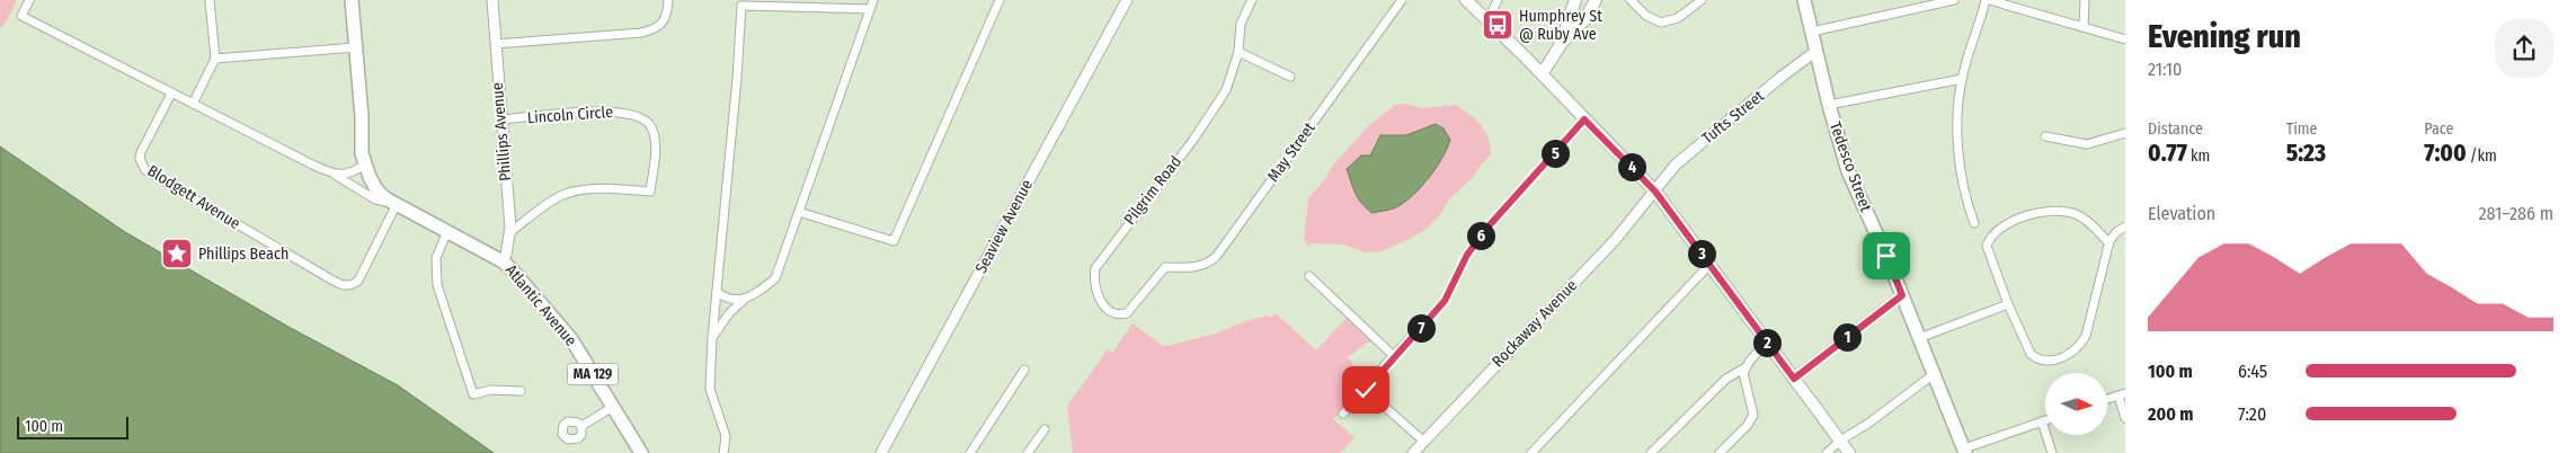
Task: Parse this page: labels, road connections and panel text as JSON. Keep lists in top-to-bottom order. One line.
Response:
{"streets":{"main road":["Tedesco Street","Atlantic Avenue","MA 129"],"street":["Lincoln Circle","Tufts Street","Phillips Avenue","May Street","Pilgrim Road","Blodgett Avenue","Seaview Avenue","Rockaway Avenue"]},"crossings":[["Lincoln Circle","Phillips Avenue"],["Tufts Street","Tedesco Street"],["Tufts Street","Rockaway Avenue"],["Phillips Avenue","Atlantic Avenue"],["May Street","Pilgrim Road"],["Blodgett Avenue","Atlantic Avenue"]],"places":{"bus stop":["Humphrey St @ Ruby Ave"],"place":["Phillips Beach"]},"scale_bar":"100 m","north":"right","page":{"heading":["Evening run","21:10"],"stats":[["Distance","0.77 km"],["Time","5:23"],["Pace","7:00 /km"]],"pins":["5","4","6","3","7","1","2"],"chart":["Elevation","281–286 m"],"list":[{"name":"100 m","note":"6:45"},{"name":"200 m","note":"7:20"}],"scale":"100 m"}}
